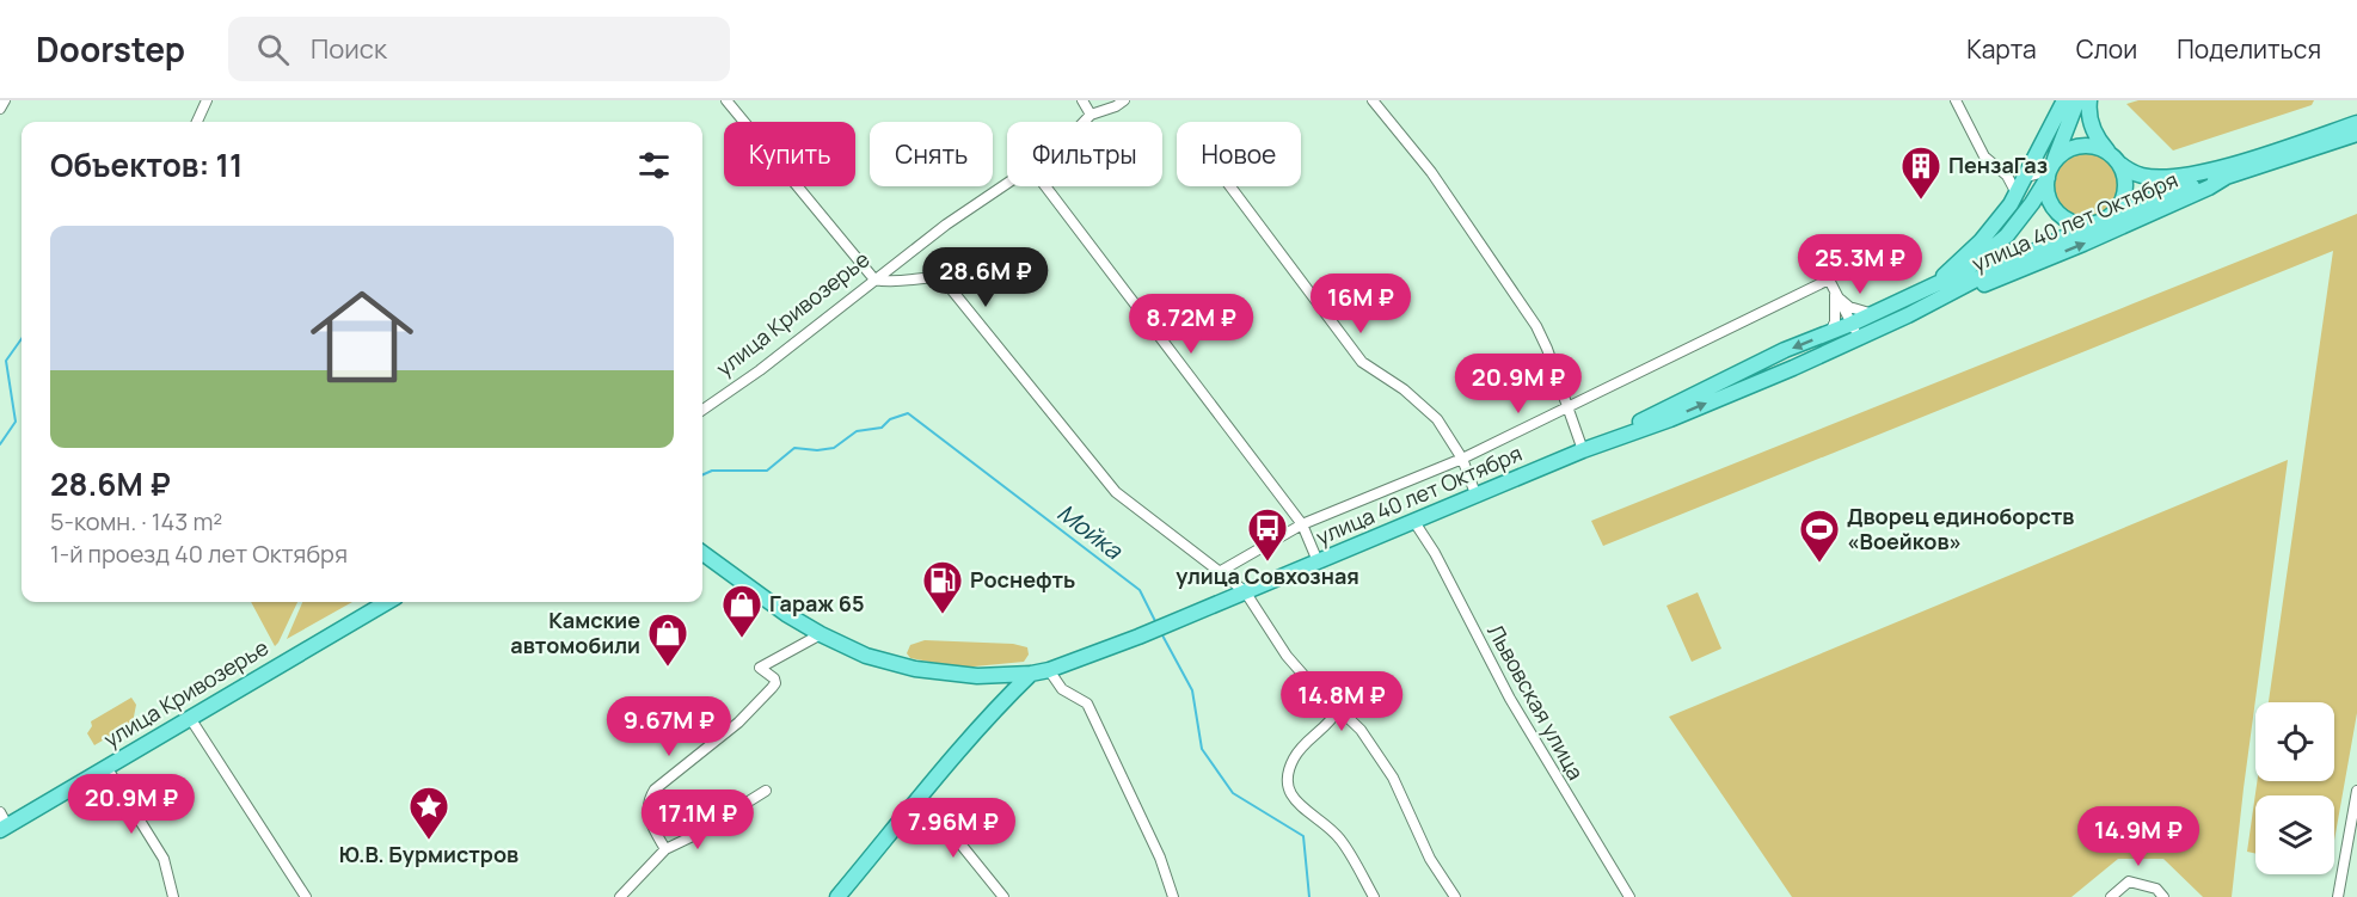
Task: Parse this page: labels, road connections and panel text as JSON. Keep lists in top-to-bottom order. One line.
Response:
{"streets":{"main road":["улица 40 лет Октября","улица Кривозерье"],"street":["Львовская улица"]},"crossings":[["улица 40 лет Октября","Львовская улица"]],"water":["Мойка"],"places":{"building":["ПензаГаз"],"bus stop":["улица Совхозная"],"sports":["Дворец единоборств «Воейков»"],"fuel station":["Роснефть"],"shop":["Гараж 65","Камские автомобили"],"place":["Ю.В. Бурмистров"]},"page":{"header":"Doorstep","search":"Поиск","nav":["Карта","Слои","Поделиться"],"chip":["Купить","Снять","Фильтры","Новое"],"heading":"Объектов: 11","list":[{"name":"28.6M ₽","note":"5-комн. · 143 m² · 1-й проезд 40 лет Октября"}],"price":["25.3M ₽","28.6M ₽","16M ₽","8.72M ₽","20.9M ₽","14.8M ₽","9.67M ₽","20.9M ₽","17.1M ₽","7.96M ₽","14.9M ₽"]}}
